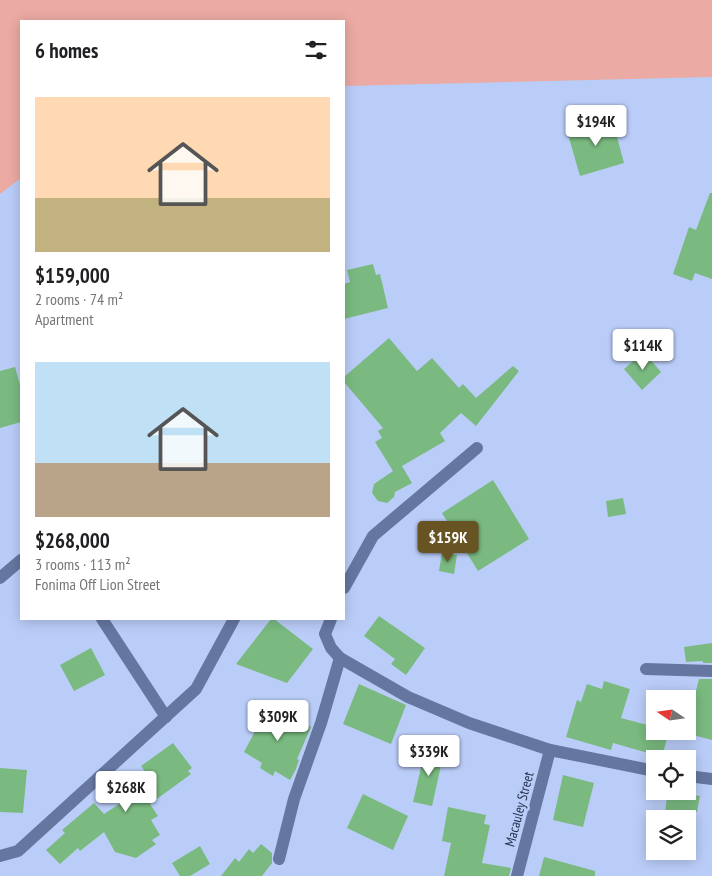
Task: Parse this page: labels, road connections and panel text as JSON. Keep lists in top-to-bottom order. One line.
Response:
{"streets":{"street":["Macauley Street"]},"north":"left","page":{"heading":"6 homes","list":[{"name":"$159,000","note":"2 rooms · 74 m² · Apartment"},{"name":"$268,000","note":"3 rooms · 113 m² · Fonima Off Lion Street"}],"price":["$194K","$114K","$159K","$309K","$339K","$268K"]}}
